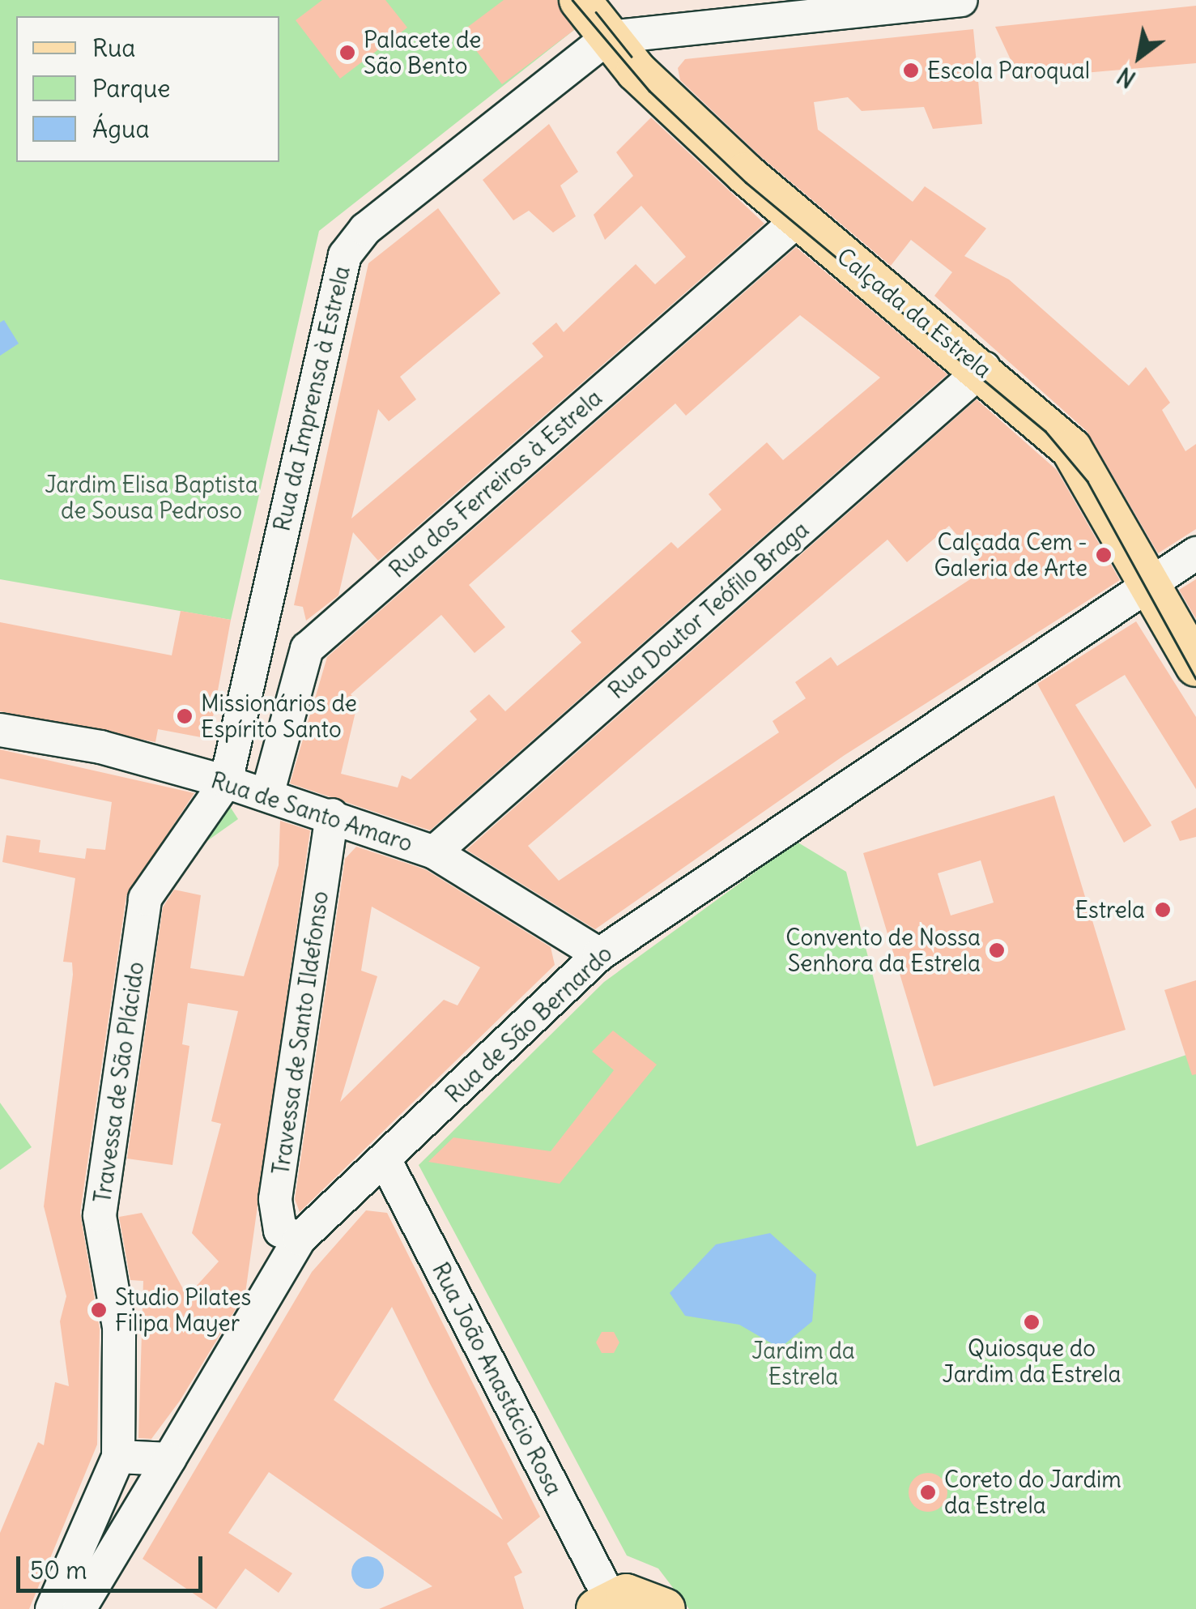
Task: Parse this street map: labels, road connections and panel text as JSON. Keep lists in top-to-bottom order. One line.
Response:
{"streets":{"main road":["Calçada da Estrela"],"street":["Rua da Imprensa à Estrela","Rua dos Ferreiros à Estrela","Rua Doutor Teófilo Braga","Rua de Santo Amaro","Rua de São Bernardo","Travessa de Santo Ildefonso","Travessa de São Plácido","Rua João Anastácio Rosa"]},"crossings":[["Calçada da Estrela","Rua da Imprensa à Estrela"],["Calçada da Estrela","Rua dos Ferreiros à Estrela"],["Calçada da Estrela","Rua Doutor Teófilo Braga"],["Calçada da Estrela","Rua de São Bernardo"],["Rua da Imprensa à Estrela","Rua de Santo Amaro"],["Rua da Imprensa à Estrela","Travessa de São Plácido"],["Rua dos Ferreiros à Estrela","Rua de Santo Amaro"],["Rua Doutor Teófilo Braga","Rua de Santo Amaro"],["Rua de Santo Amaro","Rua de São Bernardo"],["Rua de Santo Amaro","Travessa de Santo Ildefonso"],["Rua de Santo Amaro","Travessa de São Plácido"],["Rua de São Bernardo","Travessa de Santo Ildefonso"],["Rua de São Bernardo","Rua João Anastácio Rosa"]],"parks":["Jardim Elisa Baptista de Sousa Pedroso","Jardim da Estrela"],"places":["Palacete de São Bento","Escola Paroqual","Calçada Cem - Galeria de Arte","Missionários de Espírito Santo","Estrela","Convento de Nossa Senhora da Estrela","Studio Pilates Filipa Mayer","Quiosque do Jardim da Estrela","Coreto do Jardim da Estrela"],"legend":["Rua","Parque","Água"],"scale_bar":"50 m","north":"bottom left"}
